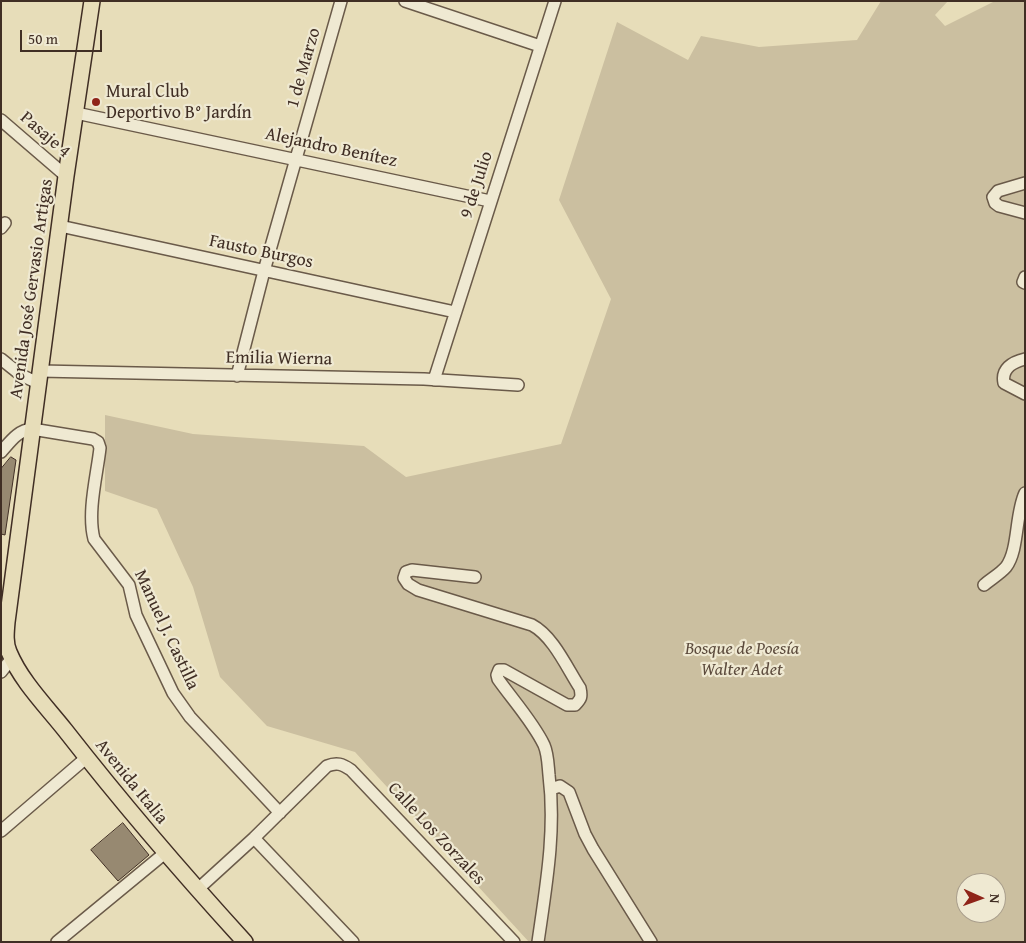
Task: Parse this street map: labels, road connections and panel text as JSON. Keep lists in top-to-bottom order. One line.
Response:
{"streets":{"main road":["Avenida José Gervasio Artigas","Avenida Italia"],"street":["1 de Marzo","Pasaje 4","Alejandro Benítez","9 de Julio","Fausto Burgos","Emilia Wierna","Manuel J. Castilla","Calle Los Zorzales"]},"crossings":[["1 de Marzo","Alejandro Benítez"],["1 de Marzo","Fausto Burgos"],["1 de Marzo","Emilia Wierna"],["Pasaje 4","Avenida José Gervasio Artigas"],["Alejandro Benítez","9 de Julio"],["Alejandro Benítez","Avenida José Gervasio Artigas"],["9 de Julio","Fausto Burgos"],["9 de Julio","Emilia Wierna"],["Fausto Burgos","Avenida José Gervasio Artigas"],["Avenida José Gervasio Artigas","Emilia Wierna"],["Avenida José Gervasio Artigas","Manuel J. Castilla"],["Avenida José Gervasio Artigas","Avenida Italia"],["Manuel J. Castilla","Calle Los Zorzales"]],"parks":["Bosque de Poesía Walter Adet"],"places":["Mural Club Deportivo B° Jardín"],"scale_bar":"50 m","north":"right"}
